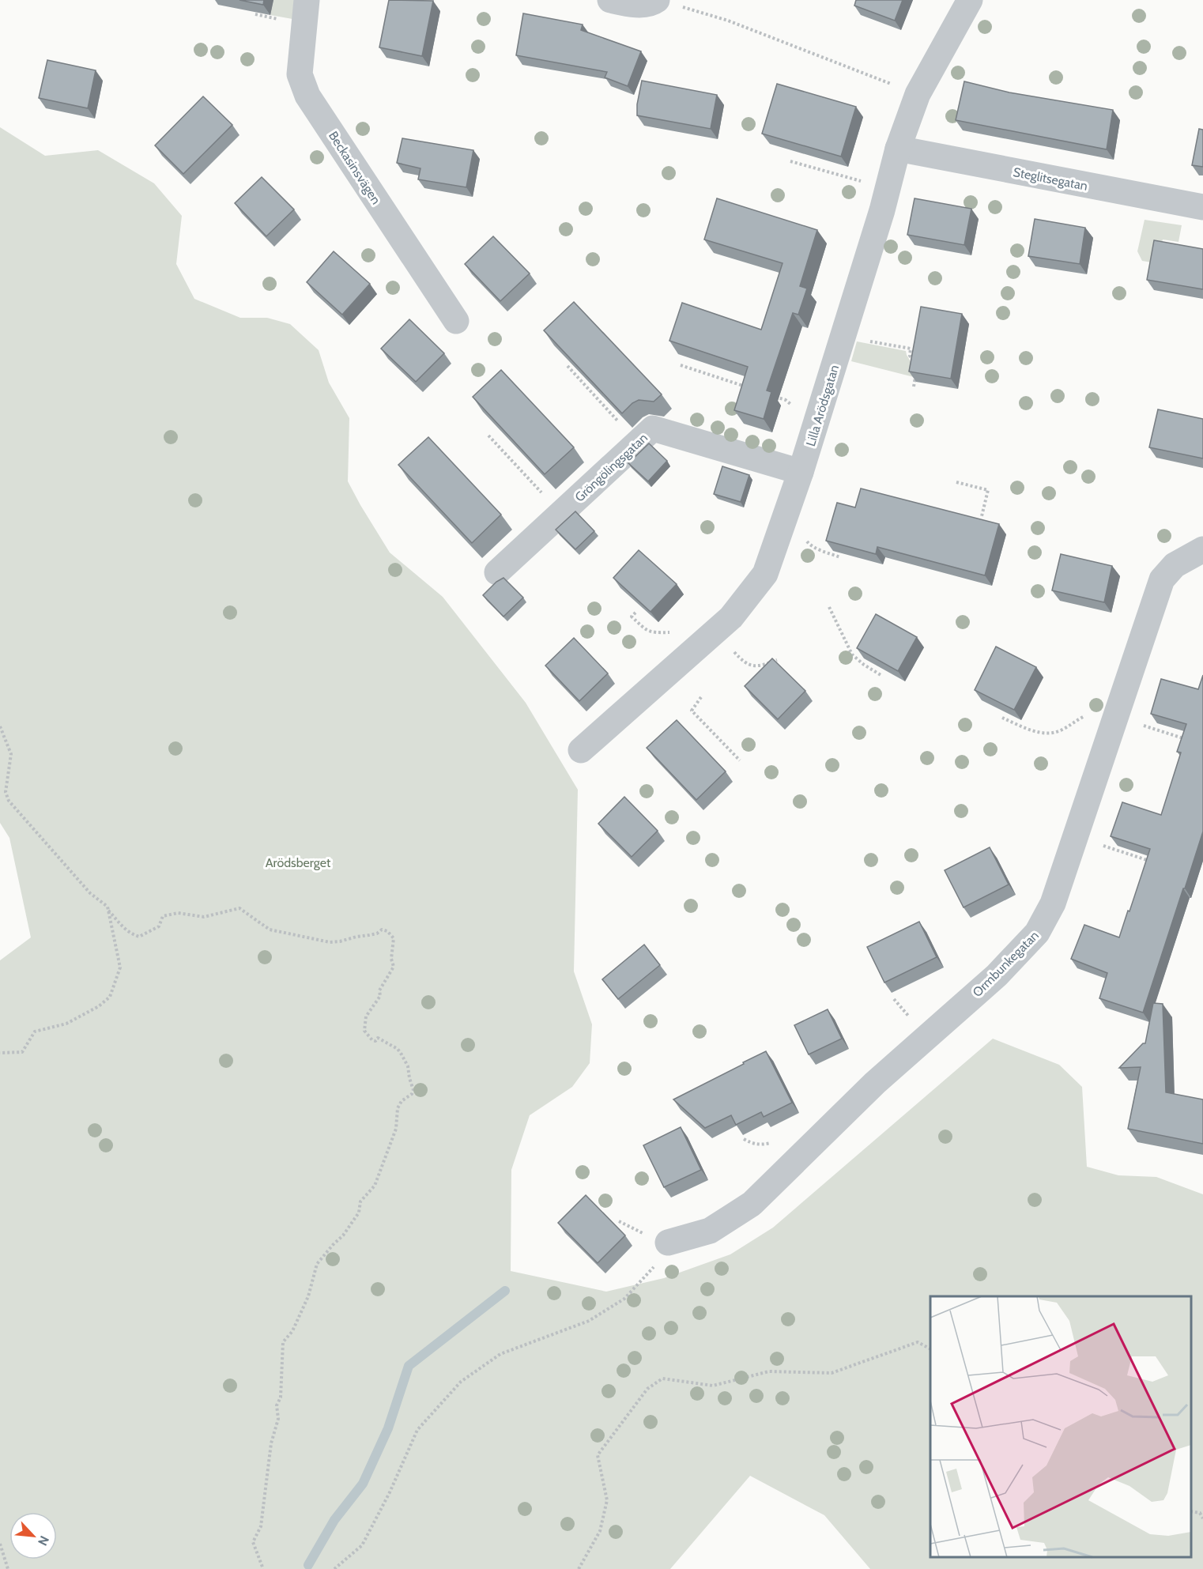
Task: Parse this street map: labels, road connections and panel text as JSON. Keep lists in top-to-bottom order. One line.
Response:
{"streets":{"street":["Beckasinsvägen","Steglitsegatan","Lilla Arödsgatan","Gröngölingsgatan","Ormbunkegatan"]},"crossings":[["Steglitsegatan","Lilla Arödsgatan"],["Lilla Arödsgatan","Gröngölingsgatan"]],"parks":["Arödsberget"],"north":"bottom right"}
